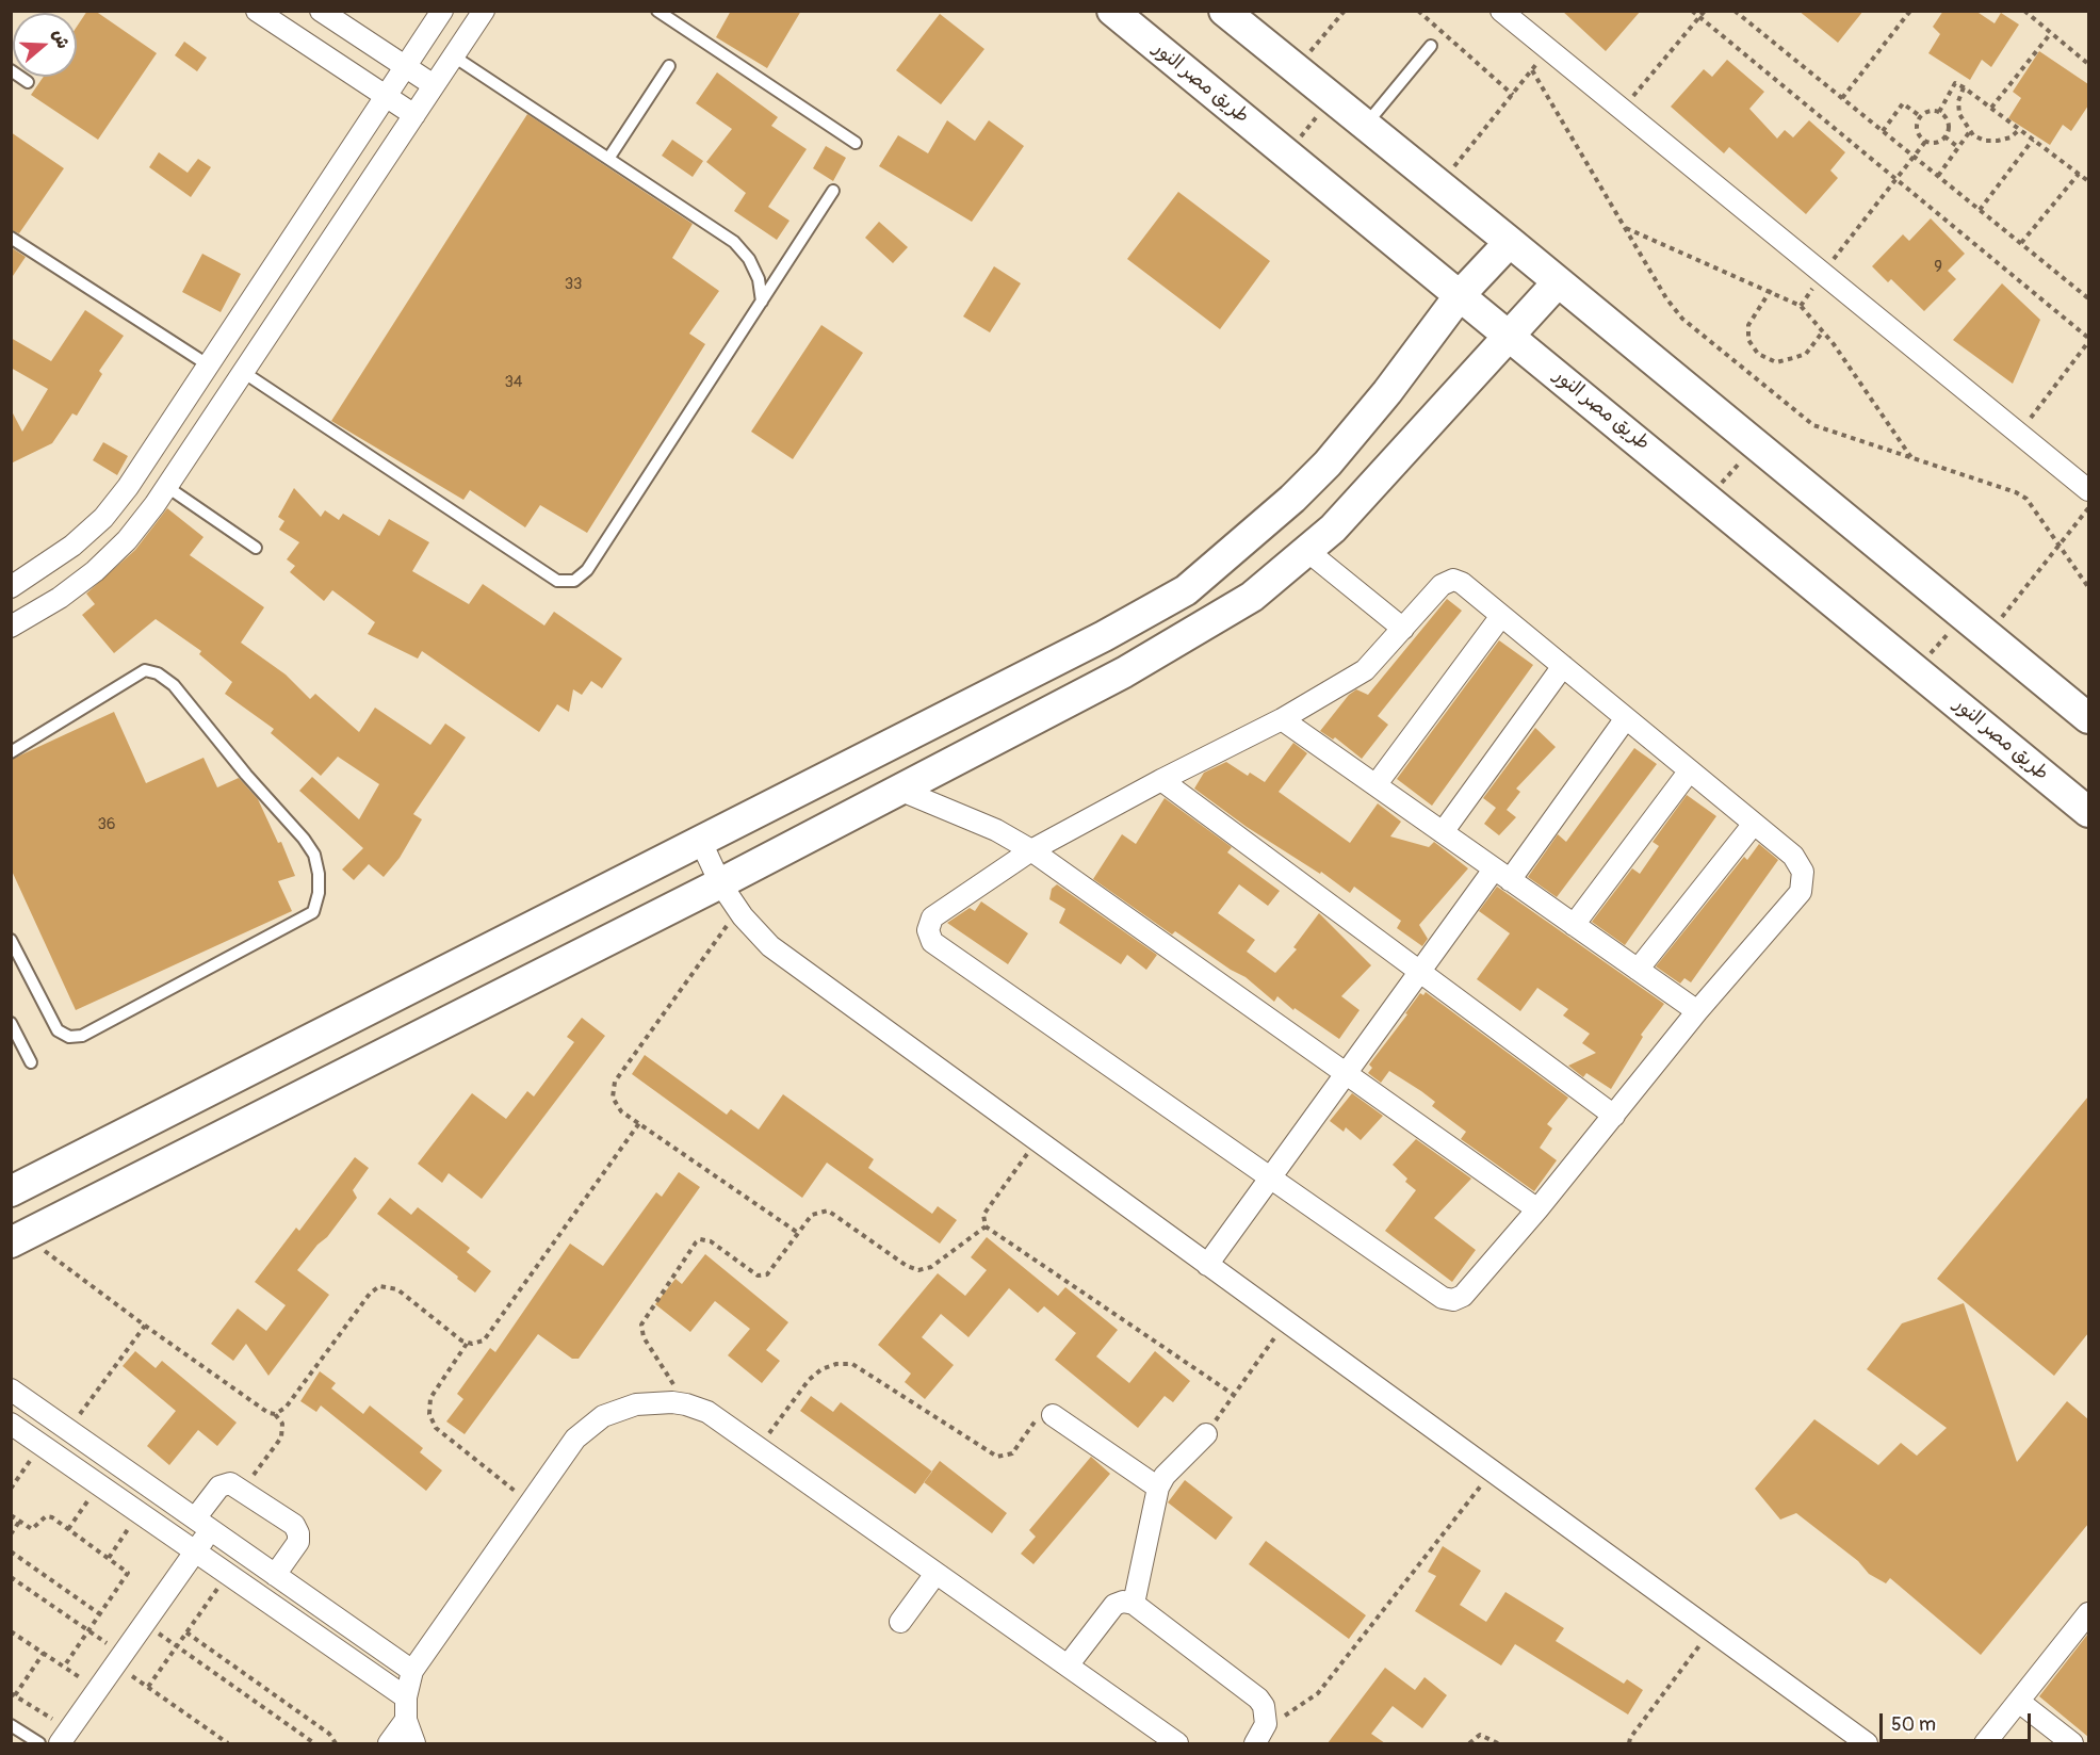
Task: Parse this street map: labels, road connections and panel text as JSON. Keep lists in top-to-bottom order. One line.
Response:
{"streets":{"street":["طريق مصر النور"]},"house_numbers":["9","33","34","36"],"scale_bar":"50 m","north":"right"}
